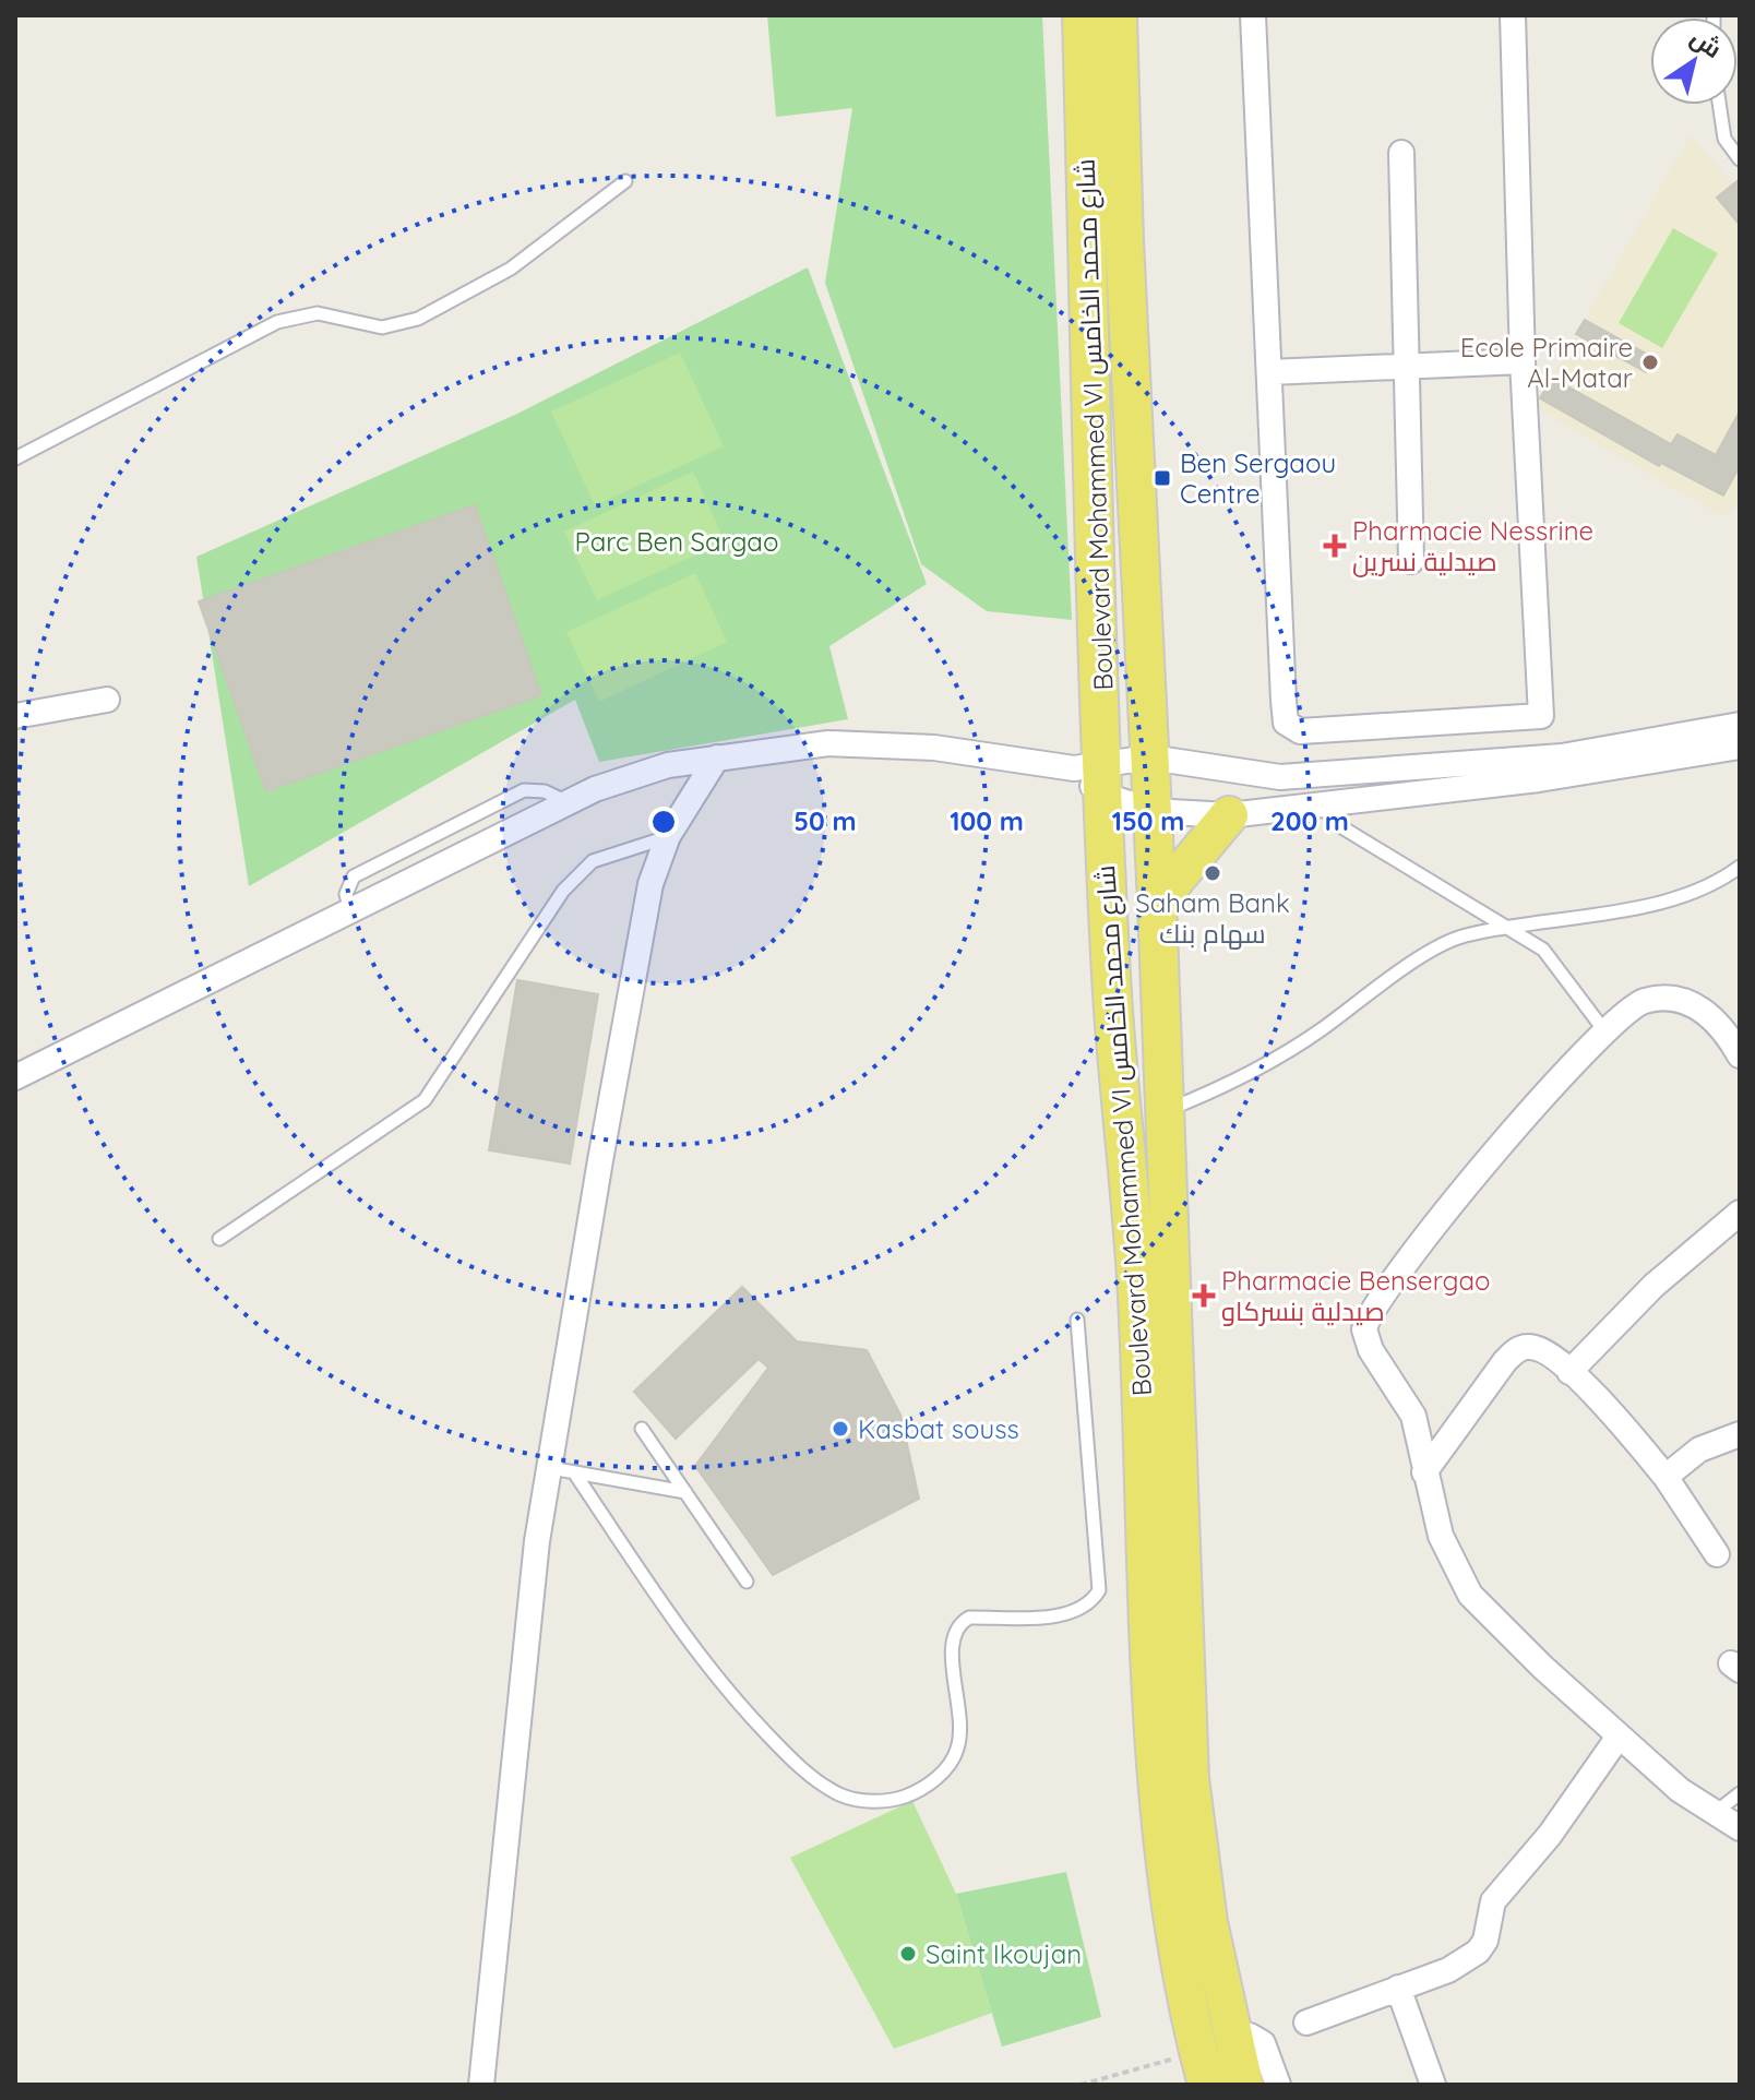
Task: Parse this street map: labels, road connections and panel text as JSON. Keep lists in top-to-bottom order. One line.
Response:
{"streets":{"main road":["Boulevard Mohammed VI شارع محمد الخامس"]},"parks":["Parc Ben Sargao"],"places":{"other":["Ecole Primaire Al-Matar","Saham Bank سهام بنك","Kasbat souss","Saint Ikoujan"],"transit":["Ben Sergaou Centre"],"health":["Pharmacie Nessrine صيدلية نسرين","Pharmacie Bensergao صيدلية بنسركاو"]},"north":"top right","rings":["50 m","100 m","150 m","200 m"]}
